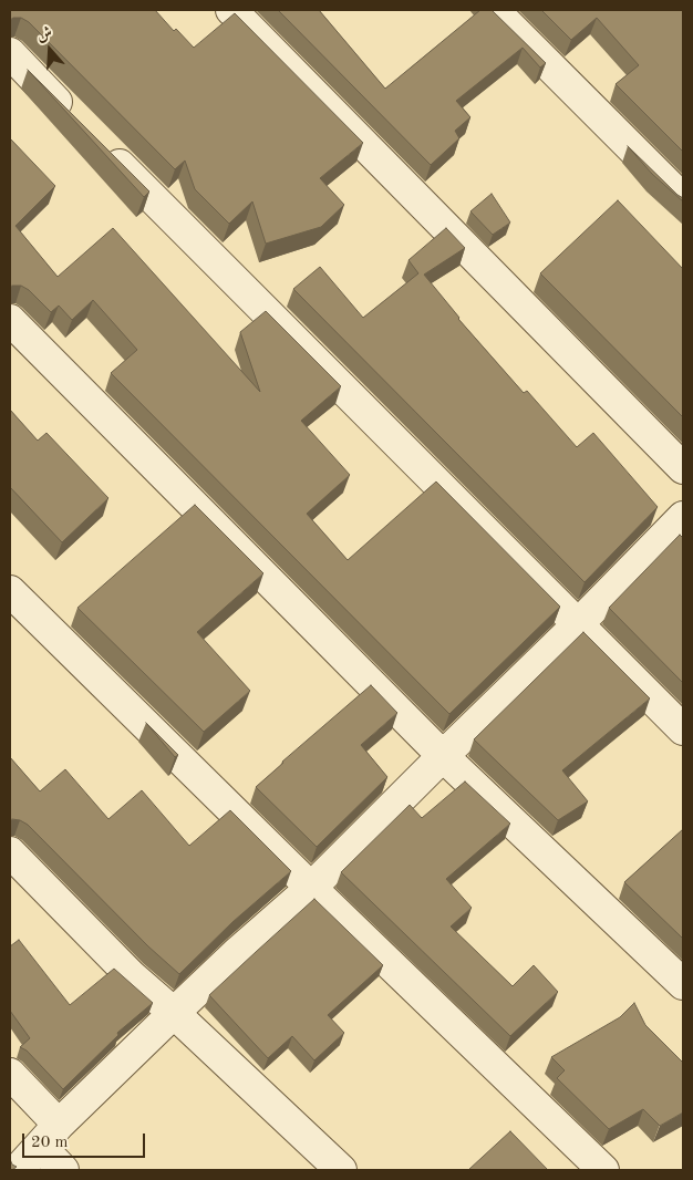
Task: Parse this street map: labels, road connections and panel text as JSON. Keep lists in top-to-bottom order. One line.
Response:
{"scale_bar":"20 m","north":"top"}
